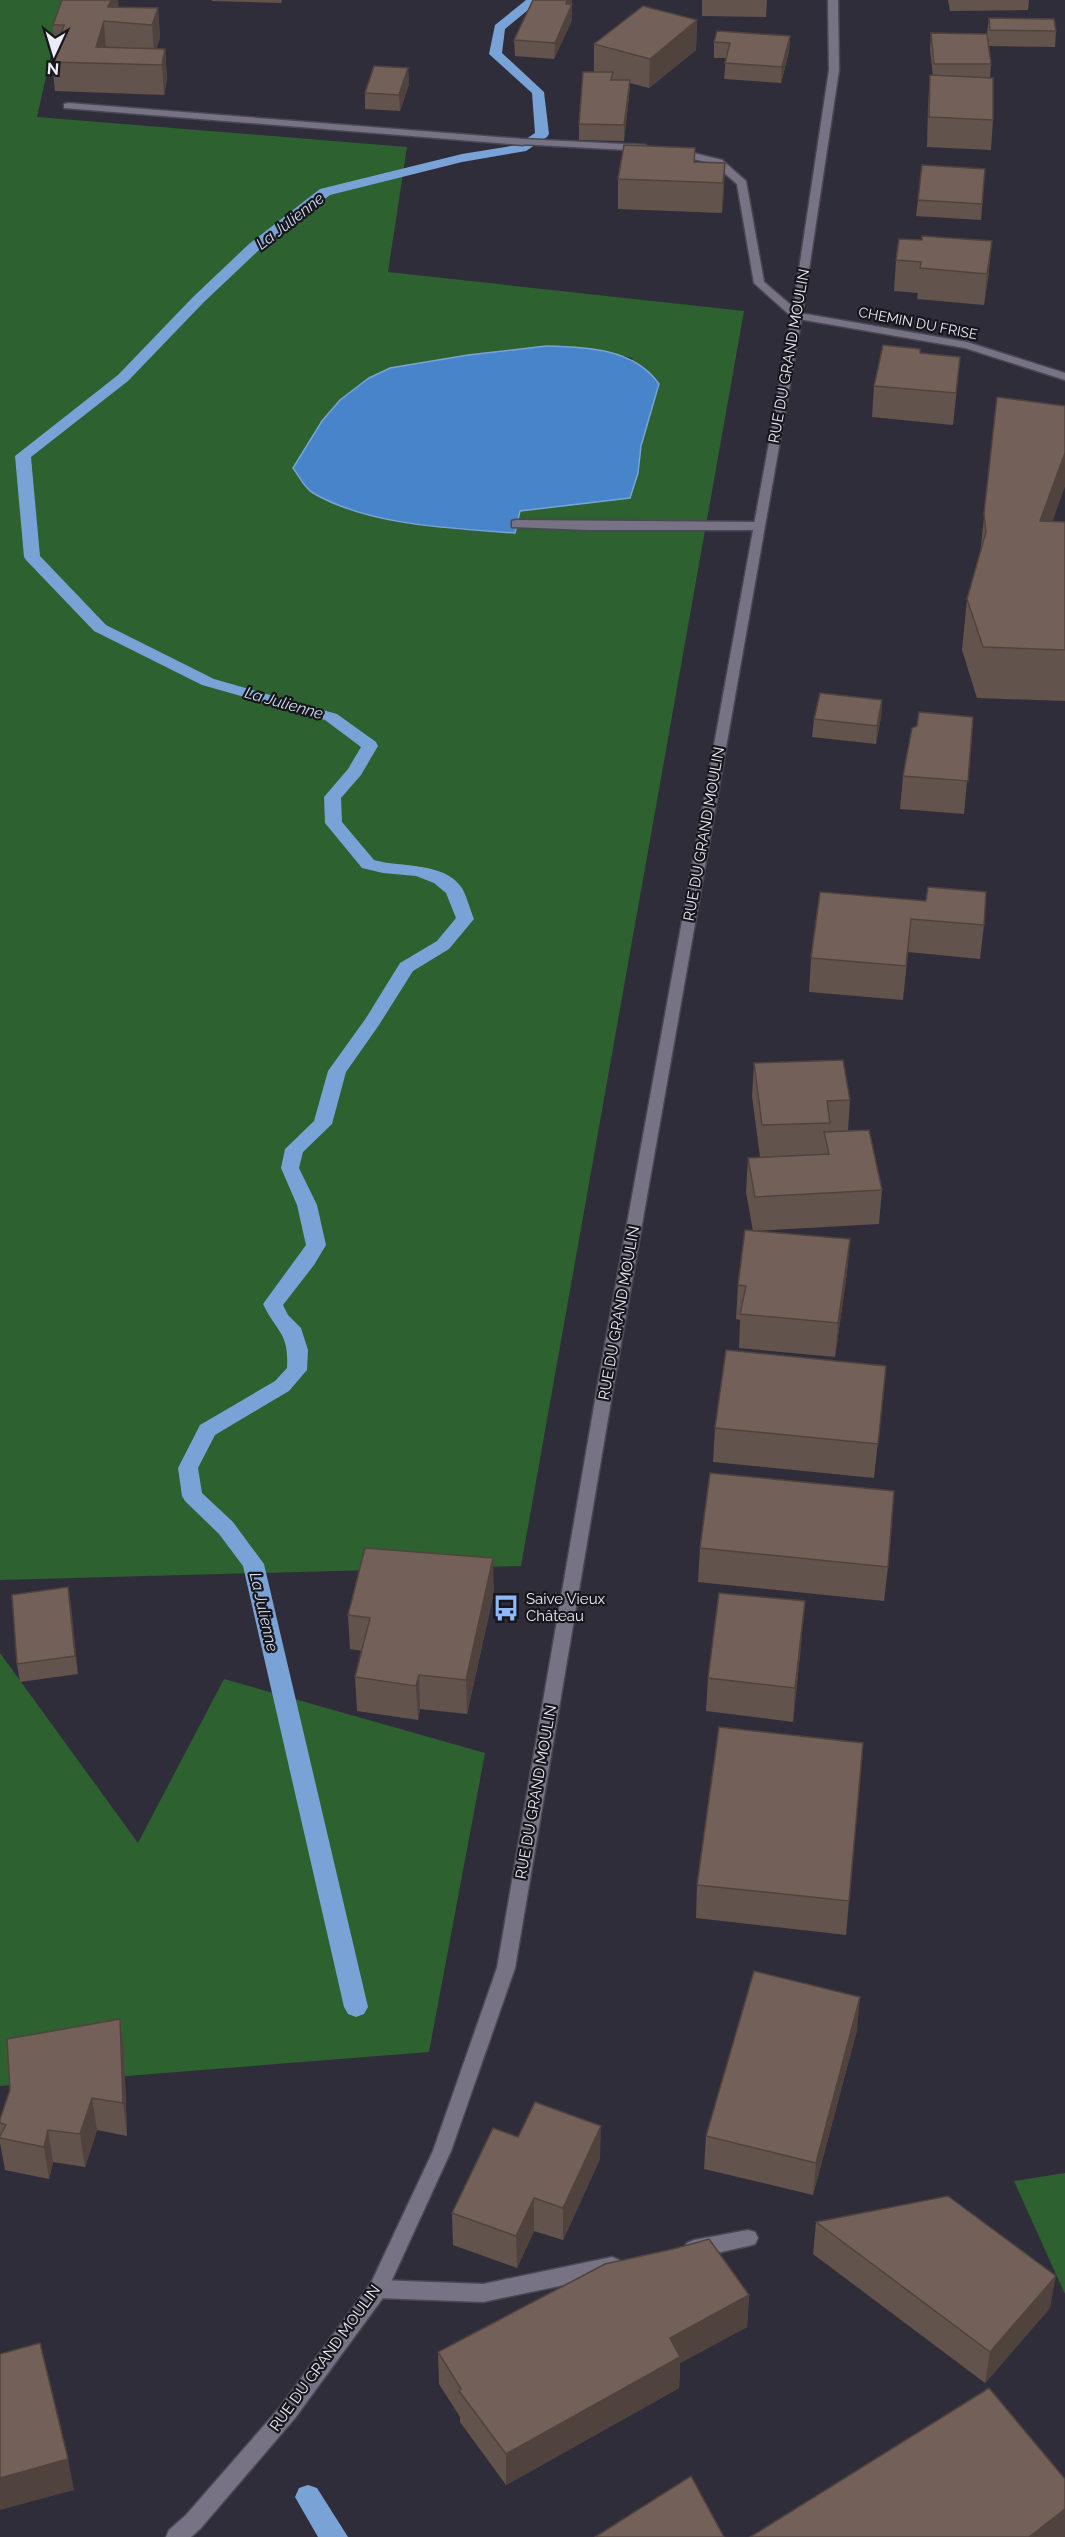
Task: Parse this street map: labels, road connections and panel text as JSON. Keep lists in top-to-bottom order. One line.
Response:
{"streets":{"street":["CHEMIN DU FRISE","RUE DU GRAND MOULIN"]},"crossings":[["CHEMIN DU FRISE","RUE DU GRAND MOULIN"]],"water":["La Julienne"],"places":{"bus stop":["Saive Vieux Château"]},"north":"bottom"}
